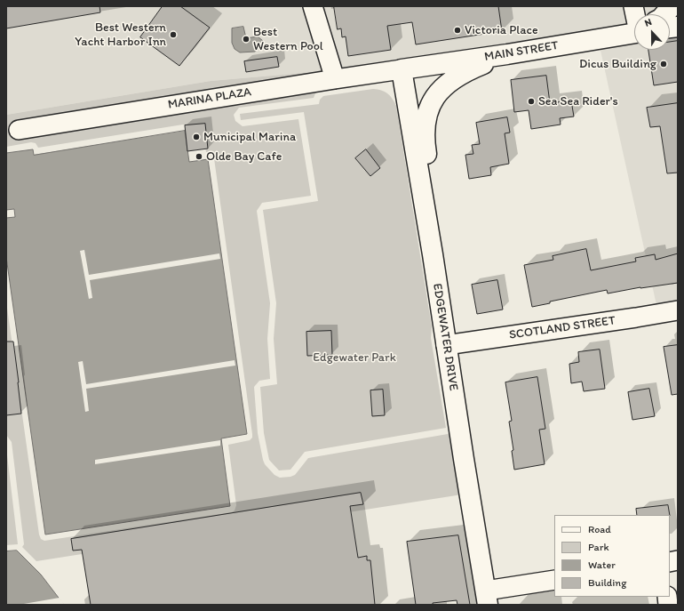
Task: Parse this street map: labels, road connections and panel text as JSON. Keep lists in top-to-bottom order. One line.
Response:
{"streets":{"main road":["MAIN STREET","EDGEWATER DRIVE"],"street":["MARINA PLAZA","SCOTLAND STREET"]},"crossings":[["MAIN STREET","MARINA PLAZA"],["MAIN STREET","EDGEWATER DRIVE"],["MARINA PLAZA","EDGEWATER DRIVE"],["SCOTLAND STREET","EDGEWATER DRIVE"]],"parks":["Edgewater Park"],"places":["Victoria Place","Best Western Yacht Harbor Inn","Best Western Pool","Dicus Building","Sea Sea Rider's","Municipal Marina","Olde Bay Cafe"],"legend":["Road","Park","Water","Building"],"north":"top"}
